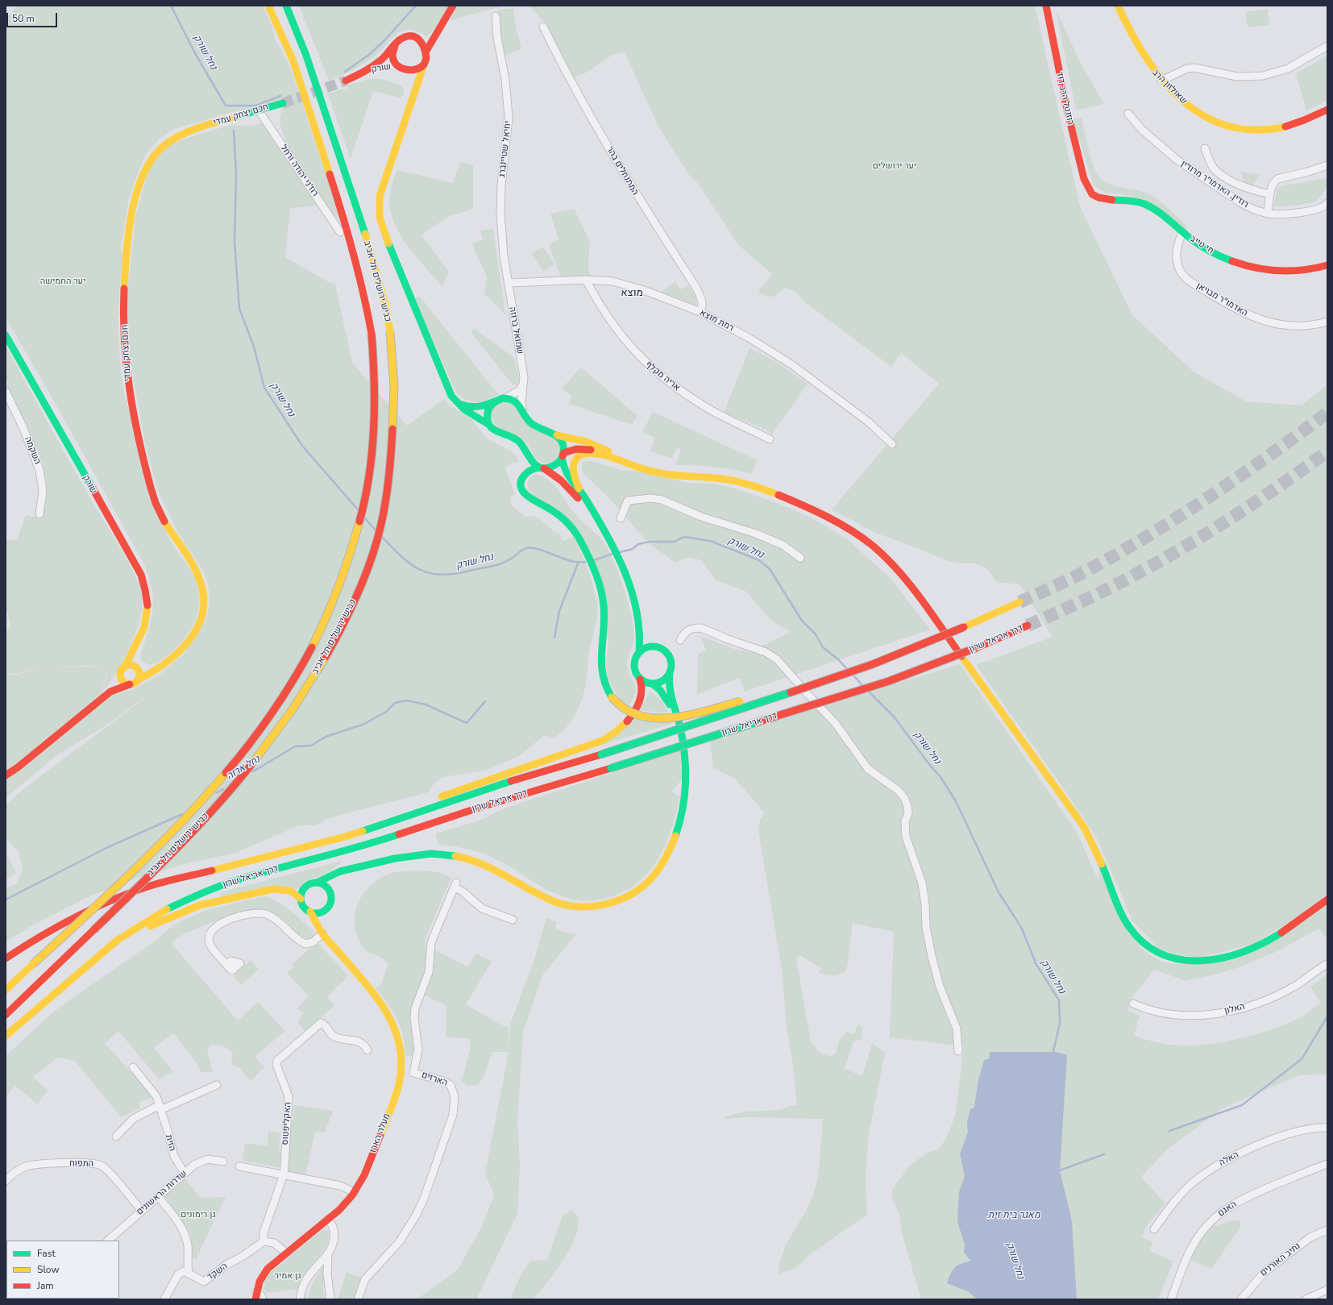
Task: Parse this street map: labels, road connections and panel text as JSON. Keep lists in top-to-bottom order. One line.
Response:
{"streets":{"main road":["שורק","שאולזון הרב","רוזנטל הרב דוד","חכם יצחק עמדי","חי טייב","כביש ירושלים תל אביב","דרך אריאל שרון","מעלה הארז"],"street":["יחיאל שטיינברג","רוז'ני יהודה ורחל","המתנחלים בהר","רוז'ין, האדמו\"ר מרוז'ין","האדמו\"ר מבויאן","רמת מוצא","שמואל ברוזה","אריה מקלף","השקמה","האלון","הארזים","האקליפטוס","הזית","האלה","התפוח","שדרות הראשונים","האגם","נתיב האורנים","השקד"]},"crossings":[["רוזנטל הרב דוד","חי טייב"],["חכם יצחק עמדי","רוז'ני יהודה ורחל"],["יחיאל שטיינברג","רמת מוצא"],["יחיאל שטיינברג","שמואל ברוזה"],["המתנחלים בהר","רמת מוצא"],["חי טייב","האדמו\"ר מבויאן"],["רמת מוצא","שמואל ברוזה"],["רמת מוצא","אריה מקלף"],["האקליפטוס","השקד"],["הזית","שדרות הראשונים"],["התפוח","שדרות הראשונים"]],"districts":["מוצא"],"water":["נחל שורק","נחל ארזה","מאגר בית זית"],"parks":["יער ירושלים","יער החמישה","גן רימונים","גן אמיר"],"legend":["Fast","Slow","Jam"],"scale_bar":"50 m"}
